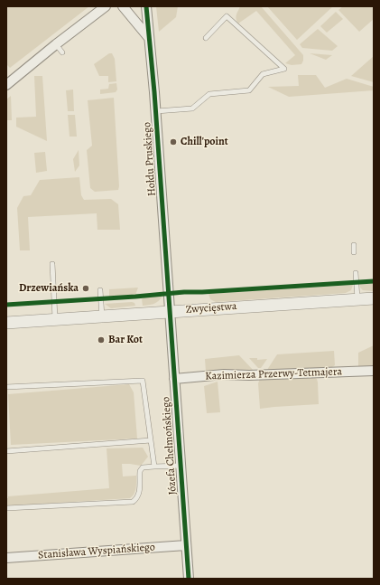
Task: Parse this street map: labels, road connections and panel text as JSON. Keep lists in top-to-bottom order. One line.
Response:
{"streets":{"street":["Hołdu Pruskiego","Zwycięstwa","Kazimierza Przerwy-Tetmajera","Józefa Chełmońskiego","Stanisława Wyspiańskiego"]},"crossings":[["Hołdu Pruskiego","Zwycięstwa"],["Hołdu Pruskiego","Józefa Chełmońskiego"],["Zwycięstwa","Józefa Chełmońskiego"],["Kazimierza Przerwy-Tetmajera","Józefa Chełmońskiego"],["Józefa Chełmońskiego","Stanisława Wyspiańskiego"]],"places":["Chill'point","Drzewiańska","Bar Kot"]}
